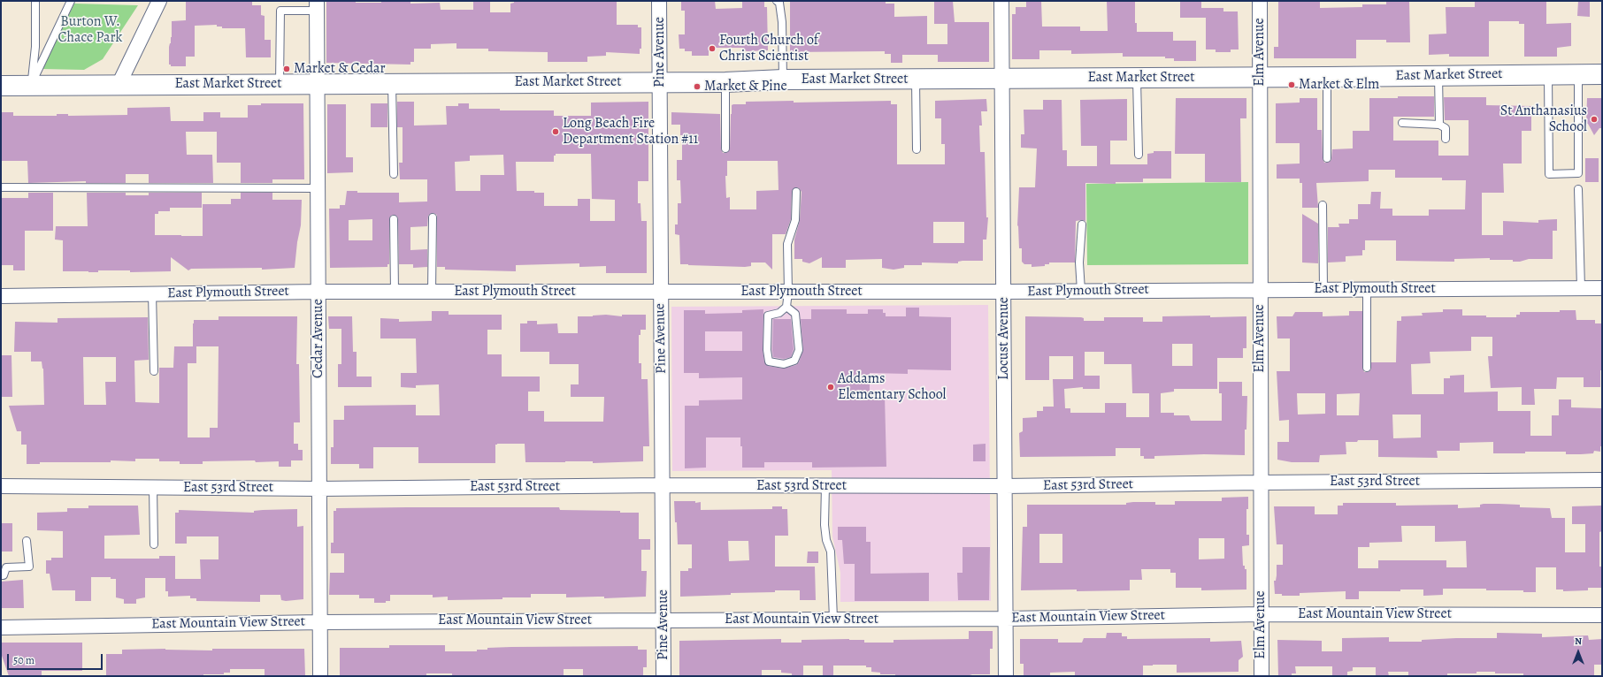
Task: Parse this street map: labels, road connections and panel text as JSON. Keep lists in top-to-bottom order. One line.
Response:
{"streets":{"street":["Pine Avenue","Elm Avenue","East Market Street","East Plymouth Street","Cedar Avenue","Locust Avenue","East 53rd Street","East Mountain View Street"]},"crossings":[["Pine Avenue","East Market Street"],["Pine Avenue","East Plymouth Street"],["Pine Avenue","East 53rd Street"],["Pine Avenue","East Mountain View Street"],["Elm Avenue","East Market Street"],["Elm Avenue","East Plymouth Street"],["Elm Avenue","East 53rd Street"],["Elm Avenue","East Mountain View Street"],["East Market Street","Cedar Avenue"],["East Market Street","Locust Avenue"],["East Plymouth Street","Cedar Avenue"],["East Plymouth Street","Locust Avenue"],["Cedar Avenue","East 53rd Street"],["Cedar Avenue","East Mountain View Street"],["Locust Avenue","East 53rd Street"],["Locust Avenue","East Mountain View Street"]],"parks":["Burton W. Chace Park"],"places":["Fourth Church of Christ Scientist","Market & Cedar","Market & Elm","Market & Pine","St Anthanasius School","Long Beach Fire Department Station #11","Addams Elementary School"],"scale_bar":"50 m","north":"top"}
